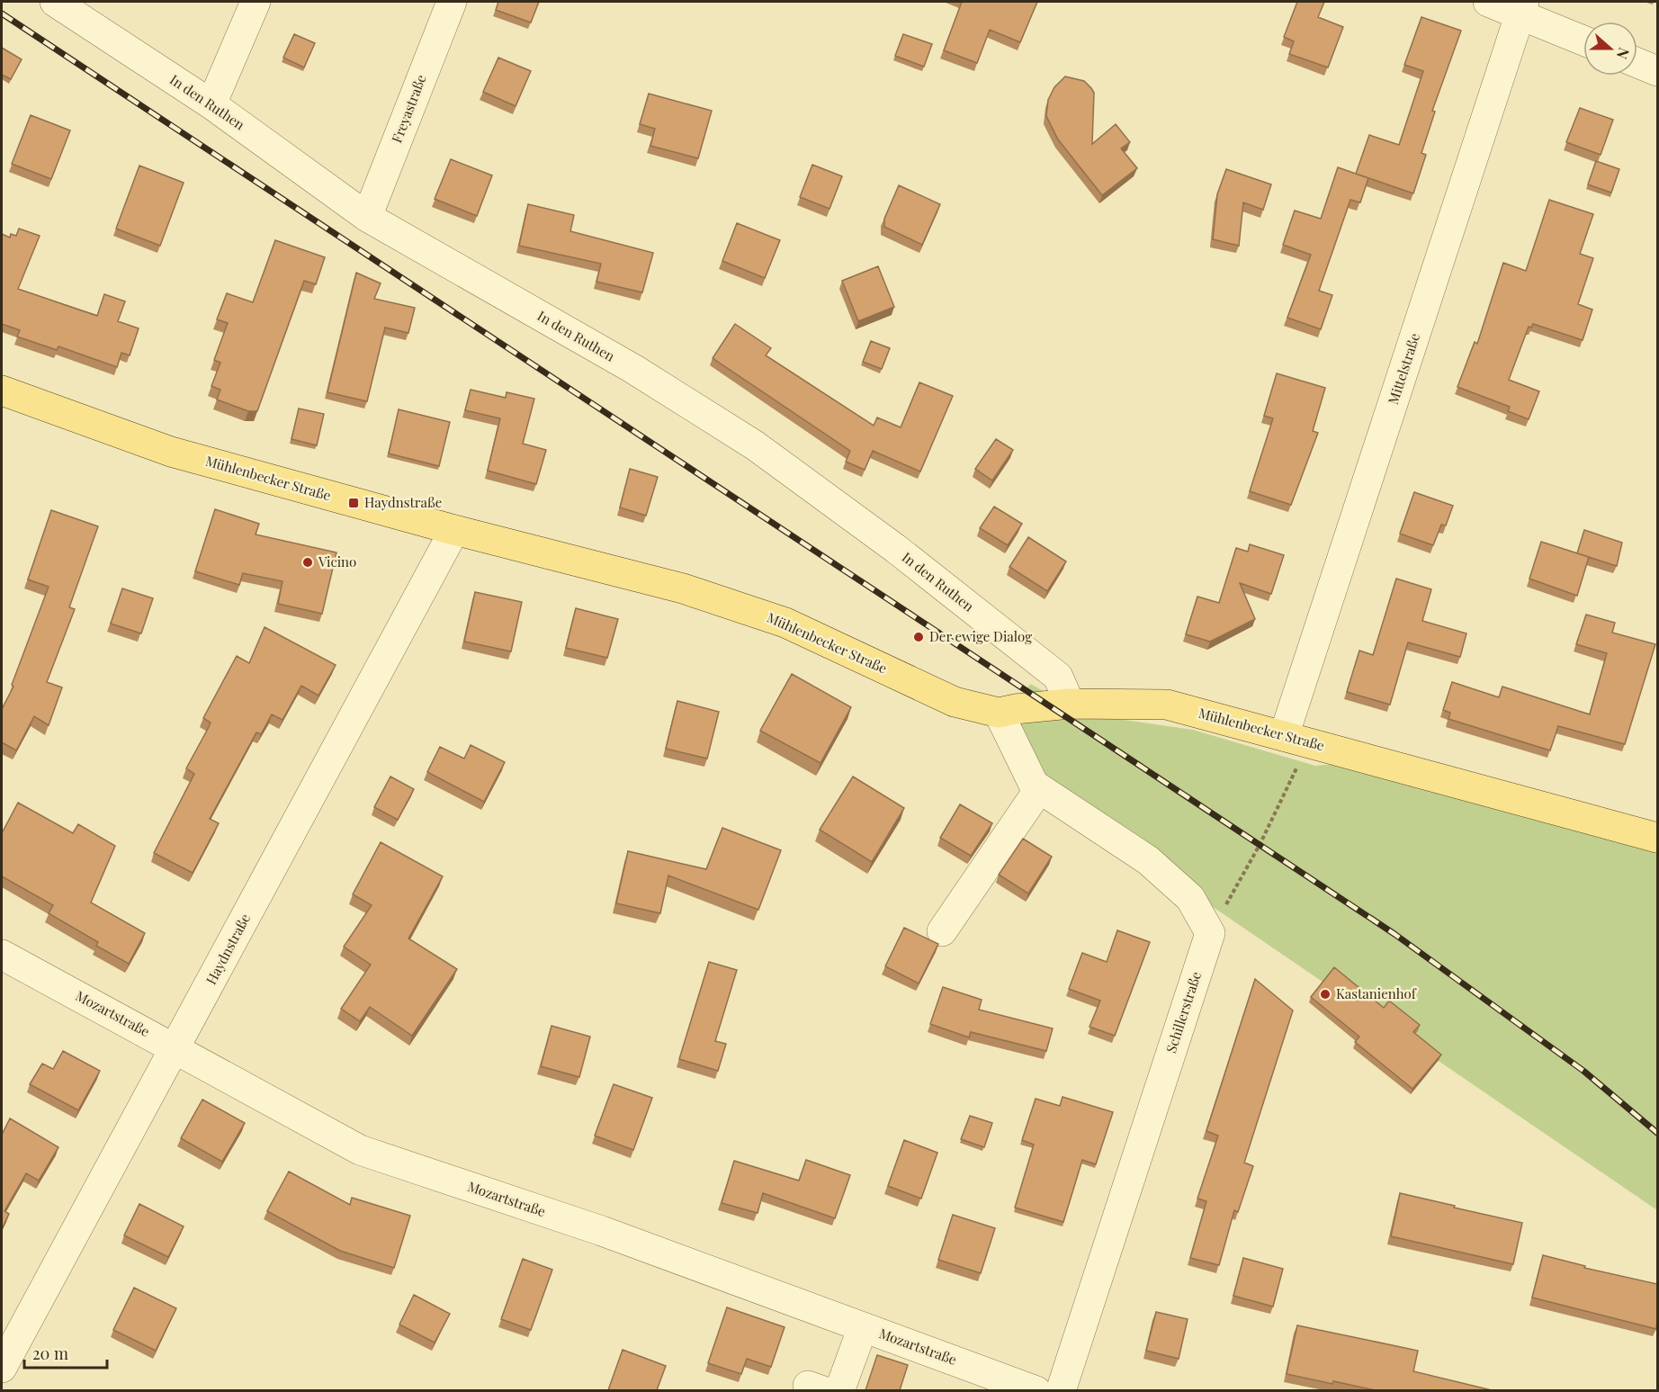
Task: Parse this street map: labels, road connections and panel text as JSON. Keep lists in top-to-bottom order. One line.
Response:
{"streets":{"main road":["Mühlenbecker Straße"],"street":["In den Ruthen","Freyastraße","Mittelstraße","Haydnstraße","Schillerstraße","Mozartstraße"]},"crossings":[["In den Ruthen","Freyastraße"],["In den Ruthen","Mühlenbecker Straße"],["Mittelstraße","Mühlenbecker Straße"],["Mühlenbecker Straße","Haydnstraße"],["Haydnstraße","Mozartstraße"]],"places":{"transit":["Haydnstraße"],"other":["Vicino","Der ewige Dialog","Kastanienhof"]},"scale_bar":"20 m","north":"right"}
